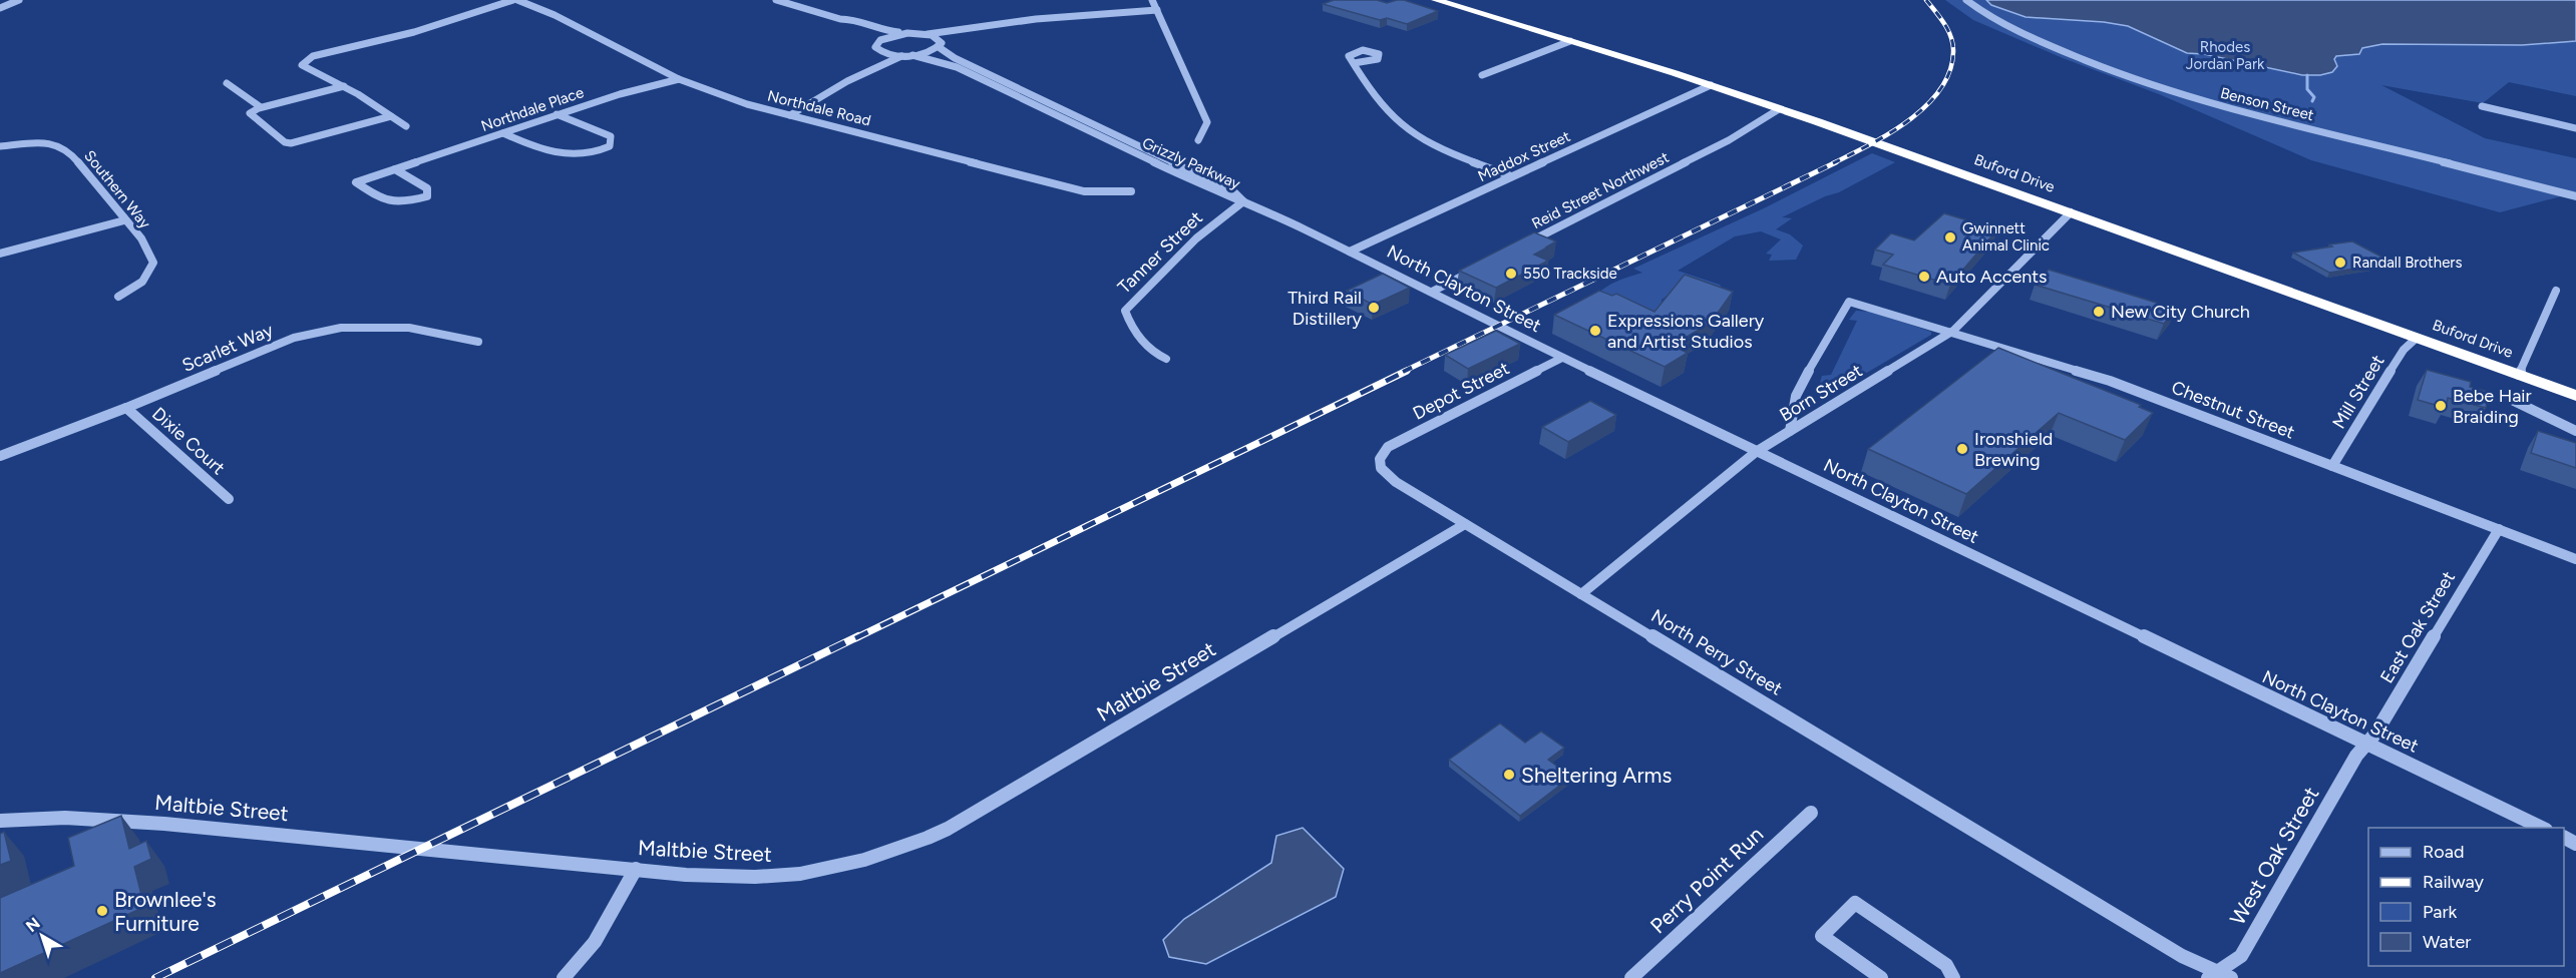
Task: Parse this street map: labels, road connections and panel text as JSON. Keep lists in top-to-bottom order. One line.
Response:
{"streets":{"highway":["Buford Drive"],"street":["Benson Street","Northdale Road","Northdale Place","Maddox Street","Grizzly Parkway","Southern Way","Reid Street Northwest","Tanner Street","North Clayton Street","Scarlet Way","Depot Street","Mill Street","Born Street","Chestnut Street","Dixie Court","East Oak Street","North Perry Street","Maltbie Street","West Oak Street","Perry Point Run"]},"crossings":[["Northdale Road","Northdale Place"],["Maddox Street","Buford Drive"],["Maddox Street","North Clayton Street"],["Grizzly Parkway","Tanner Street"],["Grizzly Parkway","North Clayton Street"],["Buford Drive","Reid Street Northwest"],["Buford Drive","Mill Street"],["Buford Drive","Born Street"],["Tanner Street","North Clayton Street"],["North Clayton Street","Depot Street"],["North Clayton Street","Born Street"],["North Clayton Street","East Oak Street"],["North Clayton Street","West Oak Street"],["Scarlet Way","Dixie Court"],["Depot Street","North Perry Street"],["Mill Street","Chestnut Street"],["Born Street","Chestnut Street"],["Born Street","North Perry Street"],["Chestnut Street","East Oak Street"],["East Oak Street","West Oak Street"],["North Perry Street","Maltbie Street"],["North Perry Street","West Oak Street"]],"parks":["Rhodes Jordan Park"],"places":["Gwinnett Animal Clinic","Randall Brothers","550 Trackside","Auto Accents","Third Rail Distillery","New City Church","Expressions Gallery and Artist Studios","Bebe Hair Braiding","Ironshield Brewing","Sheltering Arms","Brownlee's Furniture"],"legend":["Road","Railway","Park","Water"],"north":"top left"}
